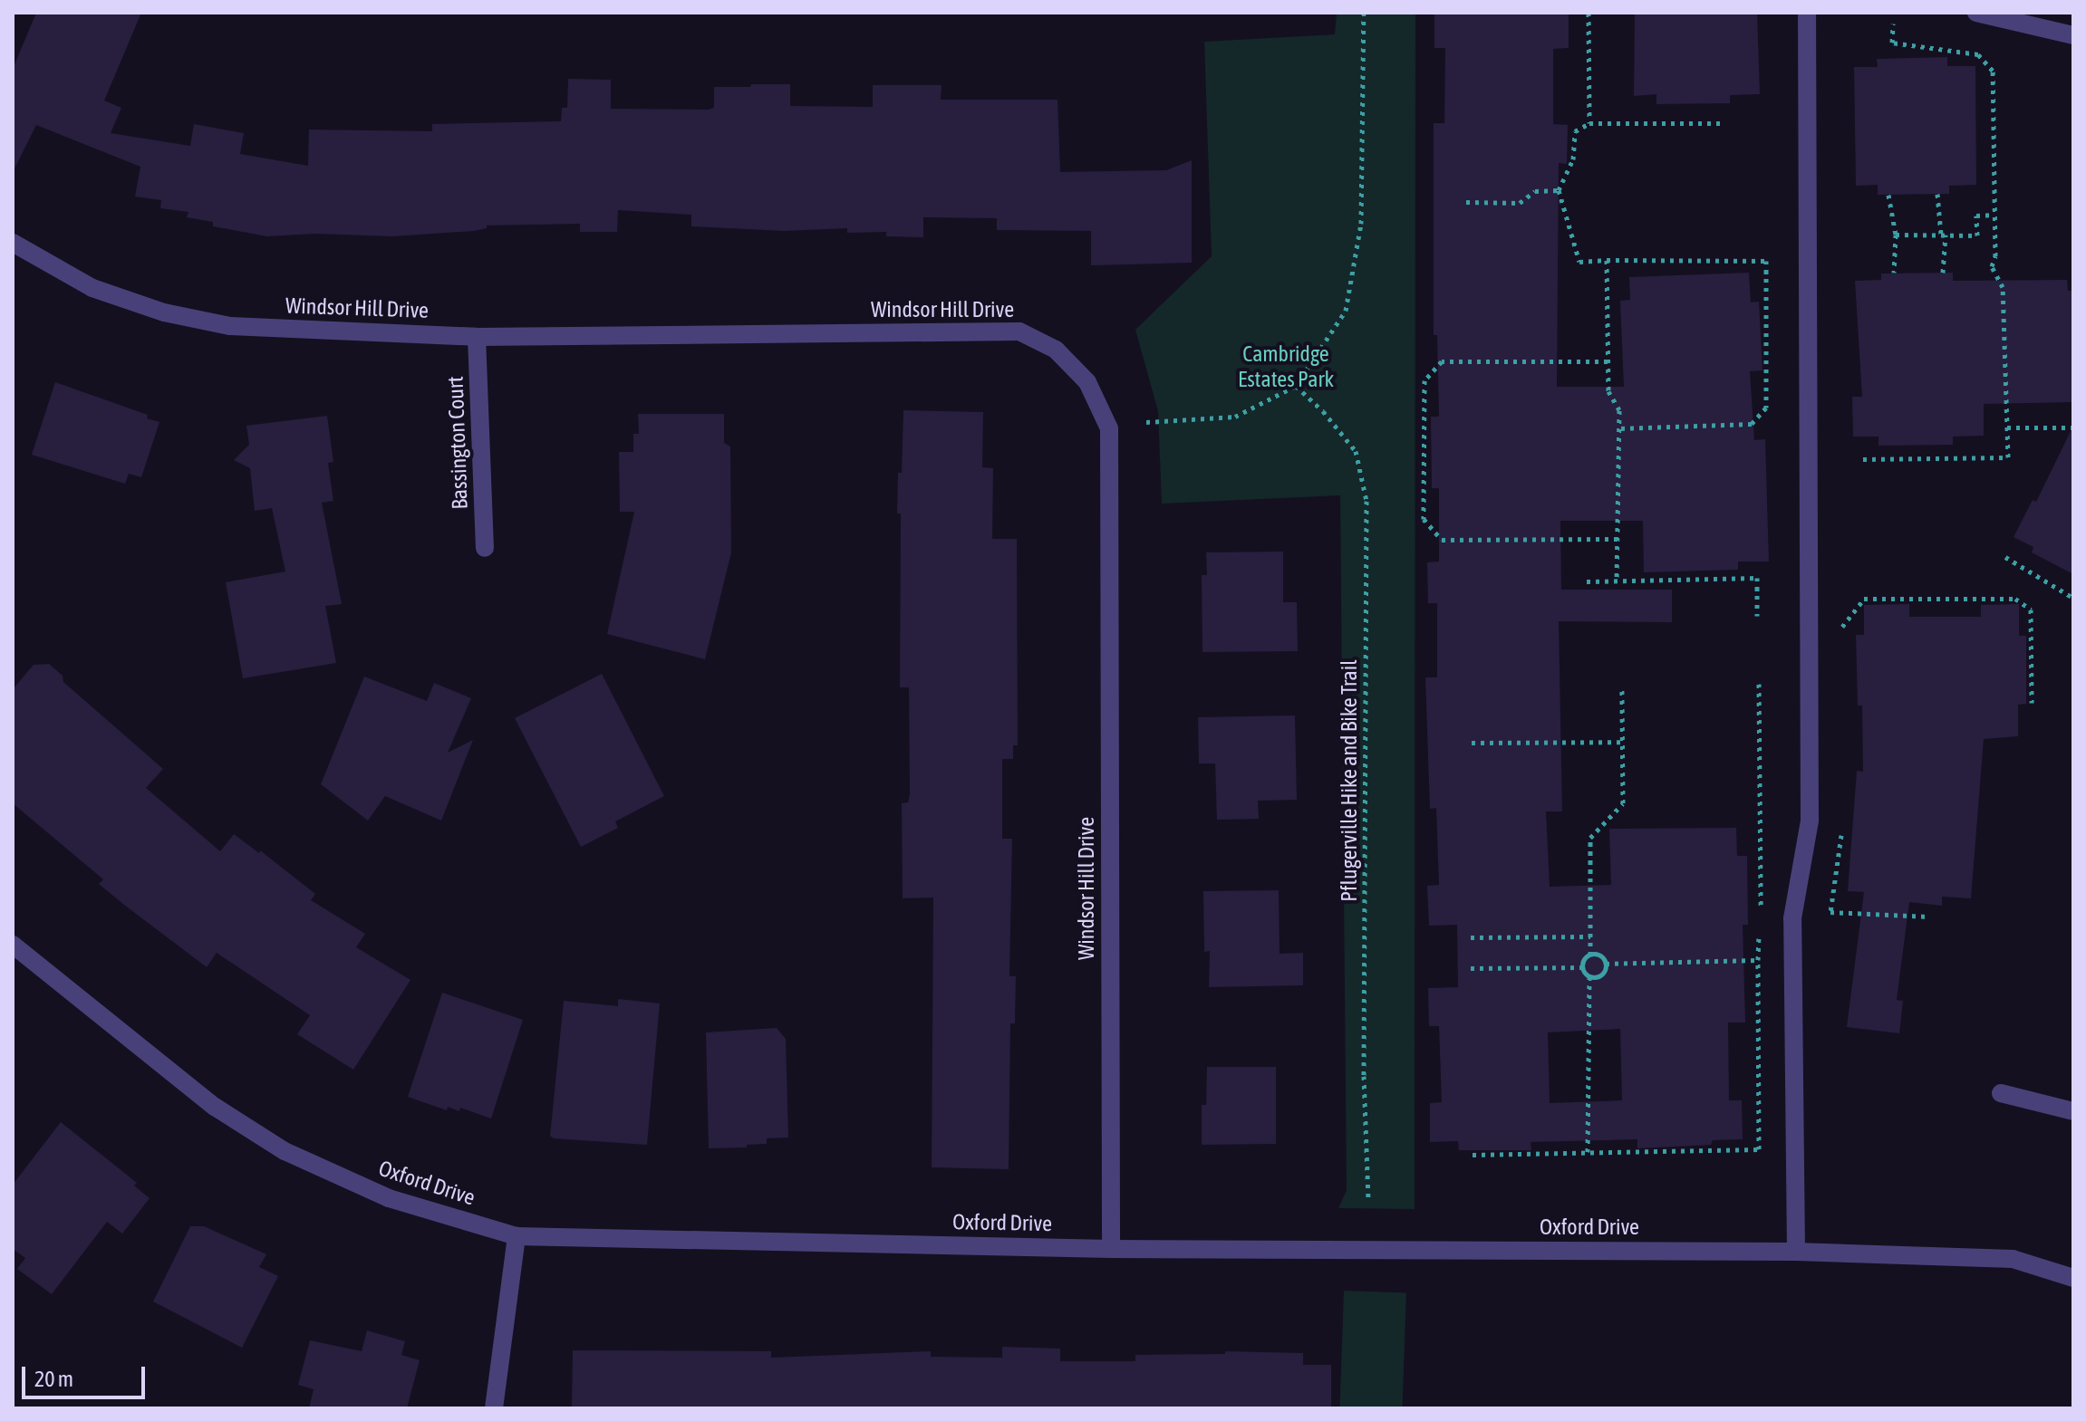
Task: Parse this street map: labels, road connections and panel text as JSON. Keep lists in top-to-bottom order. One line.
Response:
{"streets":{"street":["Windsor Hill Drive","Bassington Court","Oxford Drive"],"path":["Pflugerville Hike and Bike Trail"]},"crossings":[["Windsor Hill Drive","Bassington Court"],["Windsor Hill Drive","Oxford Drive"]],"parks":["Cambridge Estates Park"],"scale_bar":"20 m"}
